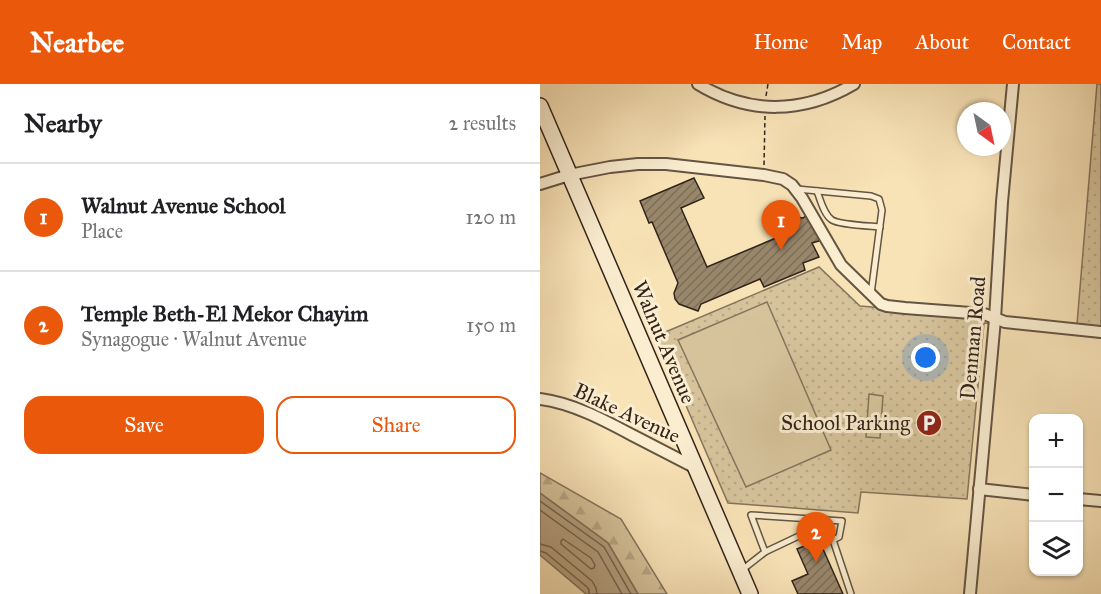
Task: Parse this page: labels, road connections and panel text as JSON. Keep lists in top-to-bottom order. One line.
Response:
{"streets":{"street":["Denman Road","Walnut Avenue","Blake Avenue"]},"crossings":[["Walnut Avenue","Blake Avenue"]],"places":{"parking":["School Parking"]},"north":"bottom right","page":{"header":"Nearbee","nav":["Home","Map","About","Contact"],"heading":["Nearby","2 results"],"list":[{"mark":"1","name":"Walnut Avenue School","note":"Place","value":"120 m"},{"mark":"2","name":"Temple Beth-El Mekor Chayim","note":"Synagogue · Walnut Avenue","value":"150 m"}],"pins":["1","2"],"buttons":["Save","Share"],"map_buttons":["+","−"]}}
